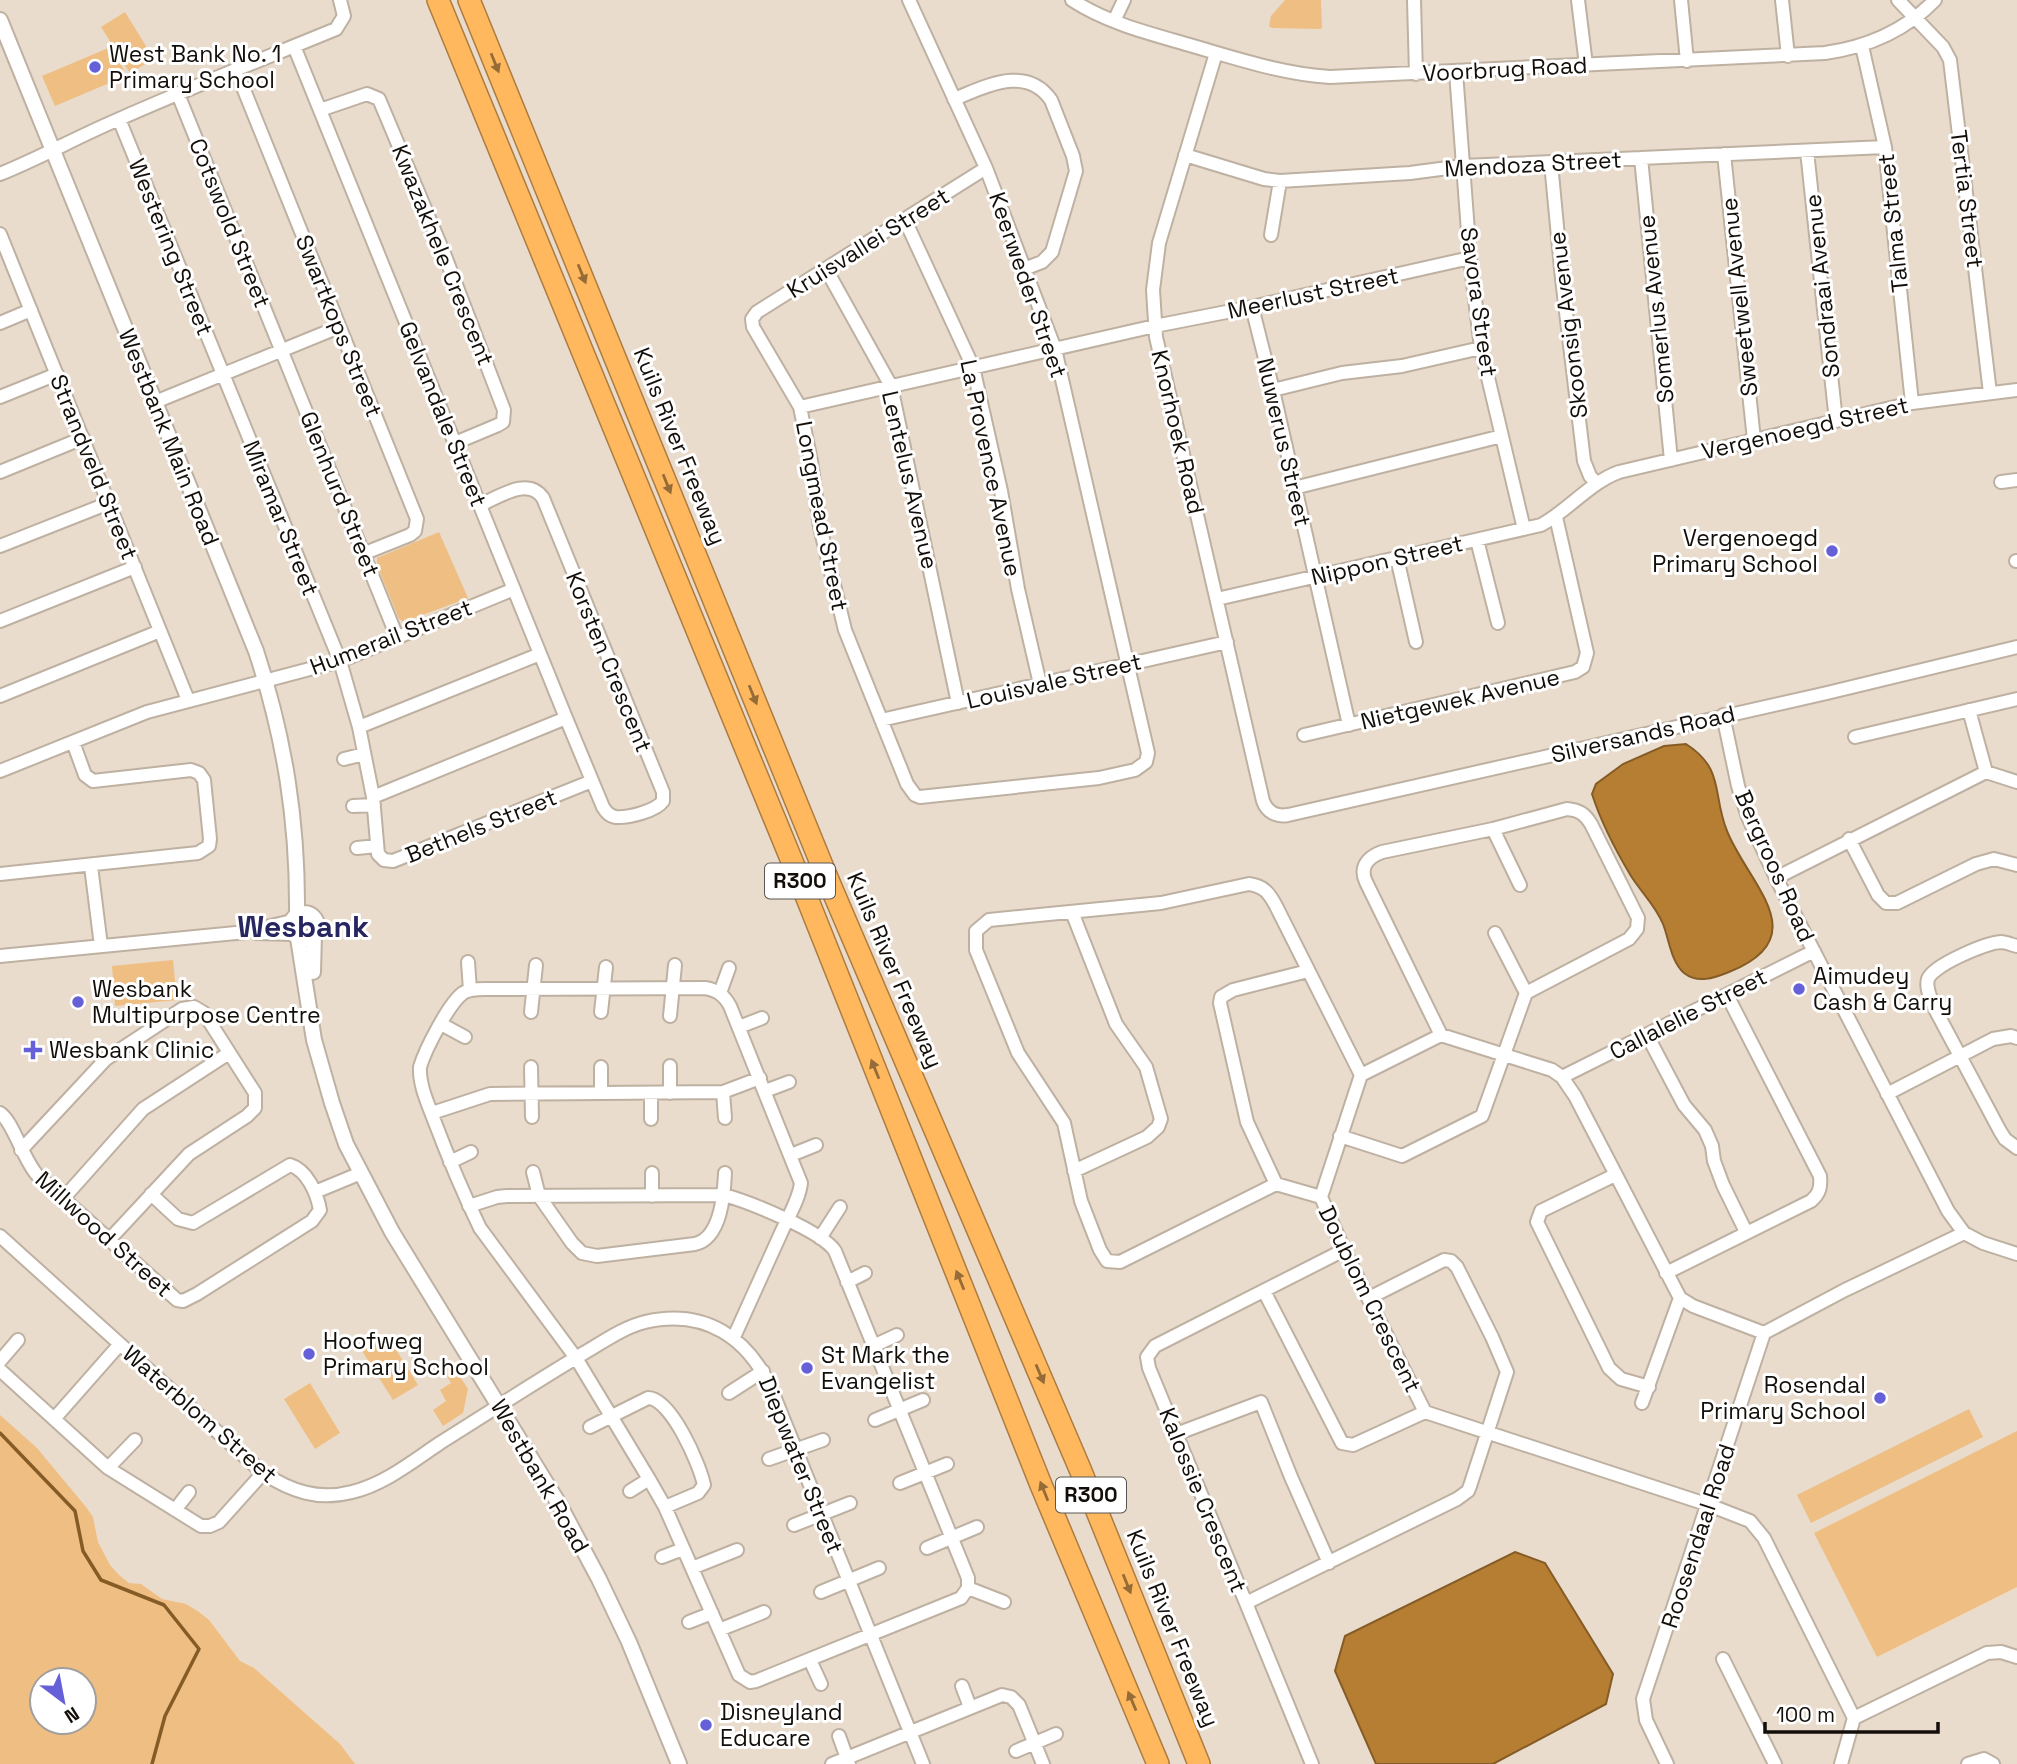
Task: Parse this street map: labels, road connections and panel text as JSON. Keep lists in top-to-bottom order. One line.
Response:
{"streets":{"highway":["Kuils River Freeway","R300"],"street":["Voorbrug Road","Mendoza Street","Tertia Street","Cotswold Street","Talma Street","Kruisvallei Street","Westering Street","Kwazakhele Crescent","Keerweder Street","Sondraai Avenue","Meerlust Street","Sweetwell Avenue","Savora Street","Somerlus Avenue","Skoonsig Avenue","Swartkops Street","Gelvandale Street","Vergenoegd Street","Knorhoek Road","Westbank Main Road","Nuwerus Street","Strandveld Street","La Provence Avenue","Lentelus Avenue","Glenhurd Street","Longmead Street","Miramar Street","Nippon Street","Humerail Street","Korsten Crescent","Louisvale Street","Nietgewek Avenue","Silversands Road","Bethels Street","Bergroos Road","Callalelie Street","Millwood Street","Doublom Crescent","Waterblom Street","Diepwater Street","Westbank Road","Kalossie Crescent","Roosendaal Road"]},"crossings":[["Voorbrug Road","Tertia Street"],["Voorbrug Road","Talma Street"],["Voorbrug Road","Savora Street"],["Voorbrug Road","Knorhoek Road"],["Mendoza Street","Talma Street"],["Mendoza Street","Sondraai Avenue"],["Mendoza Street","Sweetwell Avenue"],["Mendoza Street","Savora Street"],["Mendoza Street","Somerlus Avenue"],["Mendoza Street","Skoonsig Avenue"],["Mendoza Street","Knorhoek Road"],["Tertia Street","Vergenoegd Street"],["Cotswold Street","Glenhurd Street"],["Talma Street","Vergenoegd Street"],["Kruisvallei Street","Keerweder Street"],["Kruisvallei Street","La Provence Avenue"],["Kruisvallei Street","Lentelus Avenue"],["Kruisvallei Street","Longmead Street"],["Westering Street","Miramar Street"],["Kwazakhele Crescent","Gelvandale Street"],["Keerweder Street","Meerlust Street"],["Keerweder Street","Longmead Street"],["Keerweder Street","Louisvale Street"],["Sondraai Avenue","Vergenoegd Street"],["Meerlust Street","Savora Street"],["Meerlust Street","Knorhoek Road"],["Meerlust Street","Nuwerus Street"],["Meerlust Street","La Provence Avenue"],["Meerlust Street","Lentelus Avenue"],["Meerlust Street","Longmead Street"],["Sweetwell Avenue","Vergenoegd Street"],["Savora Street","Nippon Street"],["Somerlus Avenue","Vergenoegd Street"],["Skoonsig Avenue","Vergenoegd Street"],["Swartkops Street","Glenhurd Street"],["Gelvandale Street","Humerail Street"],["Gelvandale Street","Korsten Crescent"],["Gelvandale Street","Bethels Street"],["Vergenoegd Street","Nippon Street"],["Vergenoegd Street","Nietgewek Avenue"],["Knorhoek Road","Nippon Street"],["Knorhoek Road","Louisvale Street"],["Knorhoek Road","Silversands Road"],["Westbank Main Road","Humerail Street"],["Westbank Main Road","Westbank Road"],["Nuwerus Street","Nippon Street"],["Nuwerus Street","Nietgewek Avenue"],["Strandveld Street","Humerail Street"],["La Provence Avenue","Louisvale Street"],["Lentelus Avenue","Louisvale Street"],["Glenhurd Street","Humerail Street"],["Longmead Street","Louisvale Street"],["Miramar Street","Humerail Street"],["Miramar Street","Bethels Street"],["Nippon Street","Nietgewek Avenue"],["Humerail Street","Bethels Street"],["Korsten Crescent","Bethels Street"],["Silversands Road","Bergroos Road"],["Bergroos Road","Callalelie Street"],["Doublom Crescent","Kalossie Crescent"],["Doublom Crescent","Roosendaal Road"],["Waterblom Street","Diepwater Street"],["Waterblom Street","Westbank Road"],["Diepwater Street","Westbank Road"]],"districts":["Wesbank"],"places":{"other":["West Bank No. 1 Primary School","Vergenoegd Primary School","Aimudey Cash & Carry","Wesbank Multipurpose Centre","Hoofweg Primary School","St Mark the Evangelist","Rosendal Primary School","Disneyland Educare"],"health":["Wesbank Clinic"]},"scale_bar":"100 m","north":"bottom right"}
